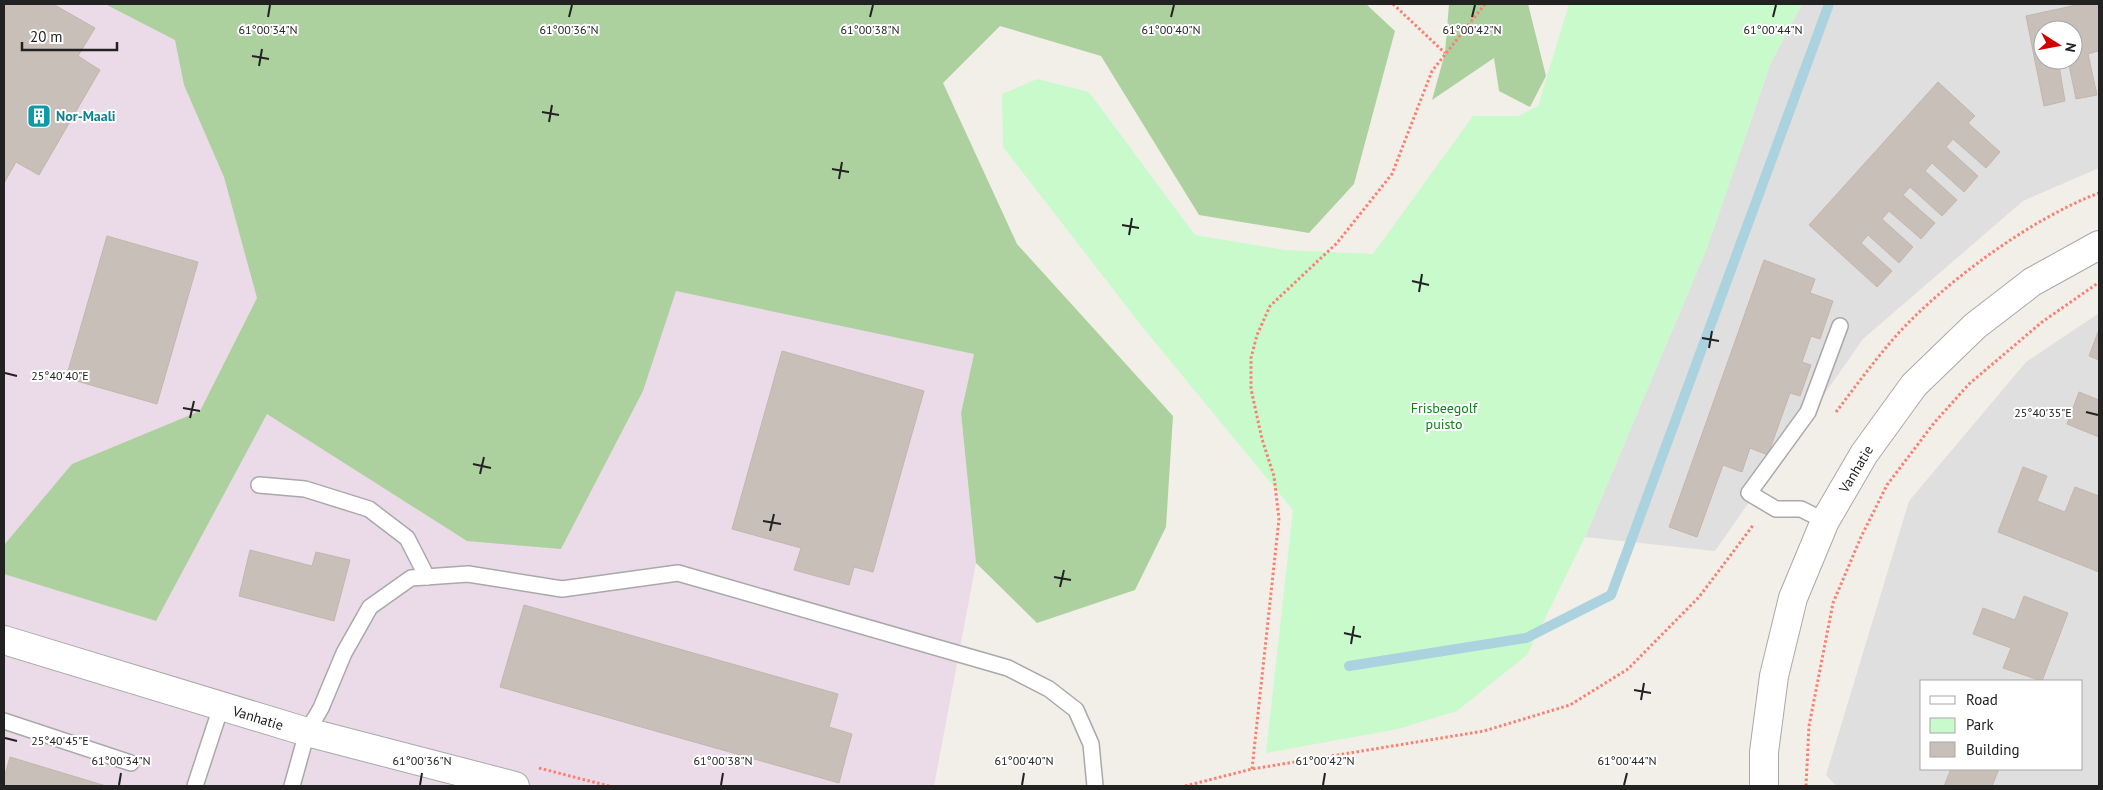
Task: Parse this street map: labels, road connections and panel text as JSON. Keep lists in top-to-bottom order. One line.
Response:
{"streets":{"street":["Vanhatie"]},"parks":["Frisbeegolf puisto"],"places":{"building":["Nor-Maali"]},"legend":["Road","Park","Building"],"scale_bar":"20 m","north":"right","coordinates":["61°00'34\"N","61°00'36\"N","61°00'38\"N","61°00'40\"N","61°00'42\"N","61°00'44\"N","25°40'40\"E","25°40'35\"E","25°40'45\"E"]}
